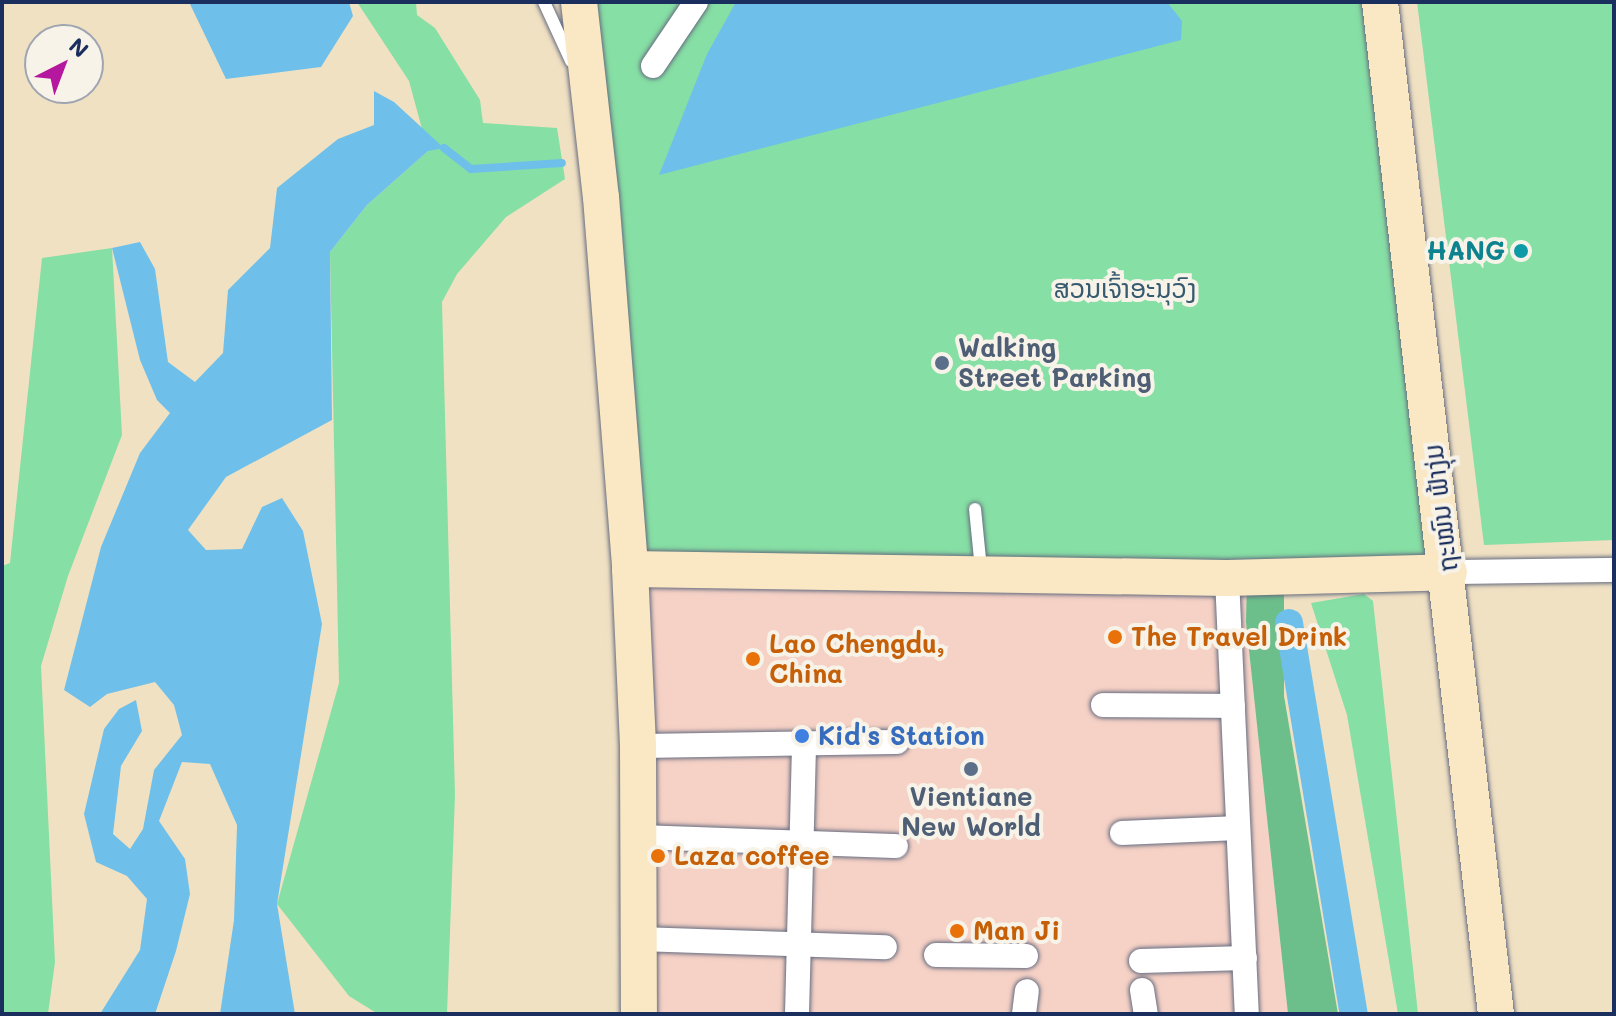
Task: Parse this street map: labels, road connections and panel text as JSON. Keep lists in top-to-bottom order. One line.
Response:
{"streets":{"street":["ຖະໝົນ ຟ້າງຸ່ມ"]},"parks":["ສວນເຈົ້າອະນຸວົງ"],"places":["HANG","Walking Street Parking","The Travel Drink","Lao Chengdu, China","Kid's Station","Vientiane New World","Laza coffee","Man Ji"],"north":"top right"}
